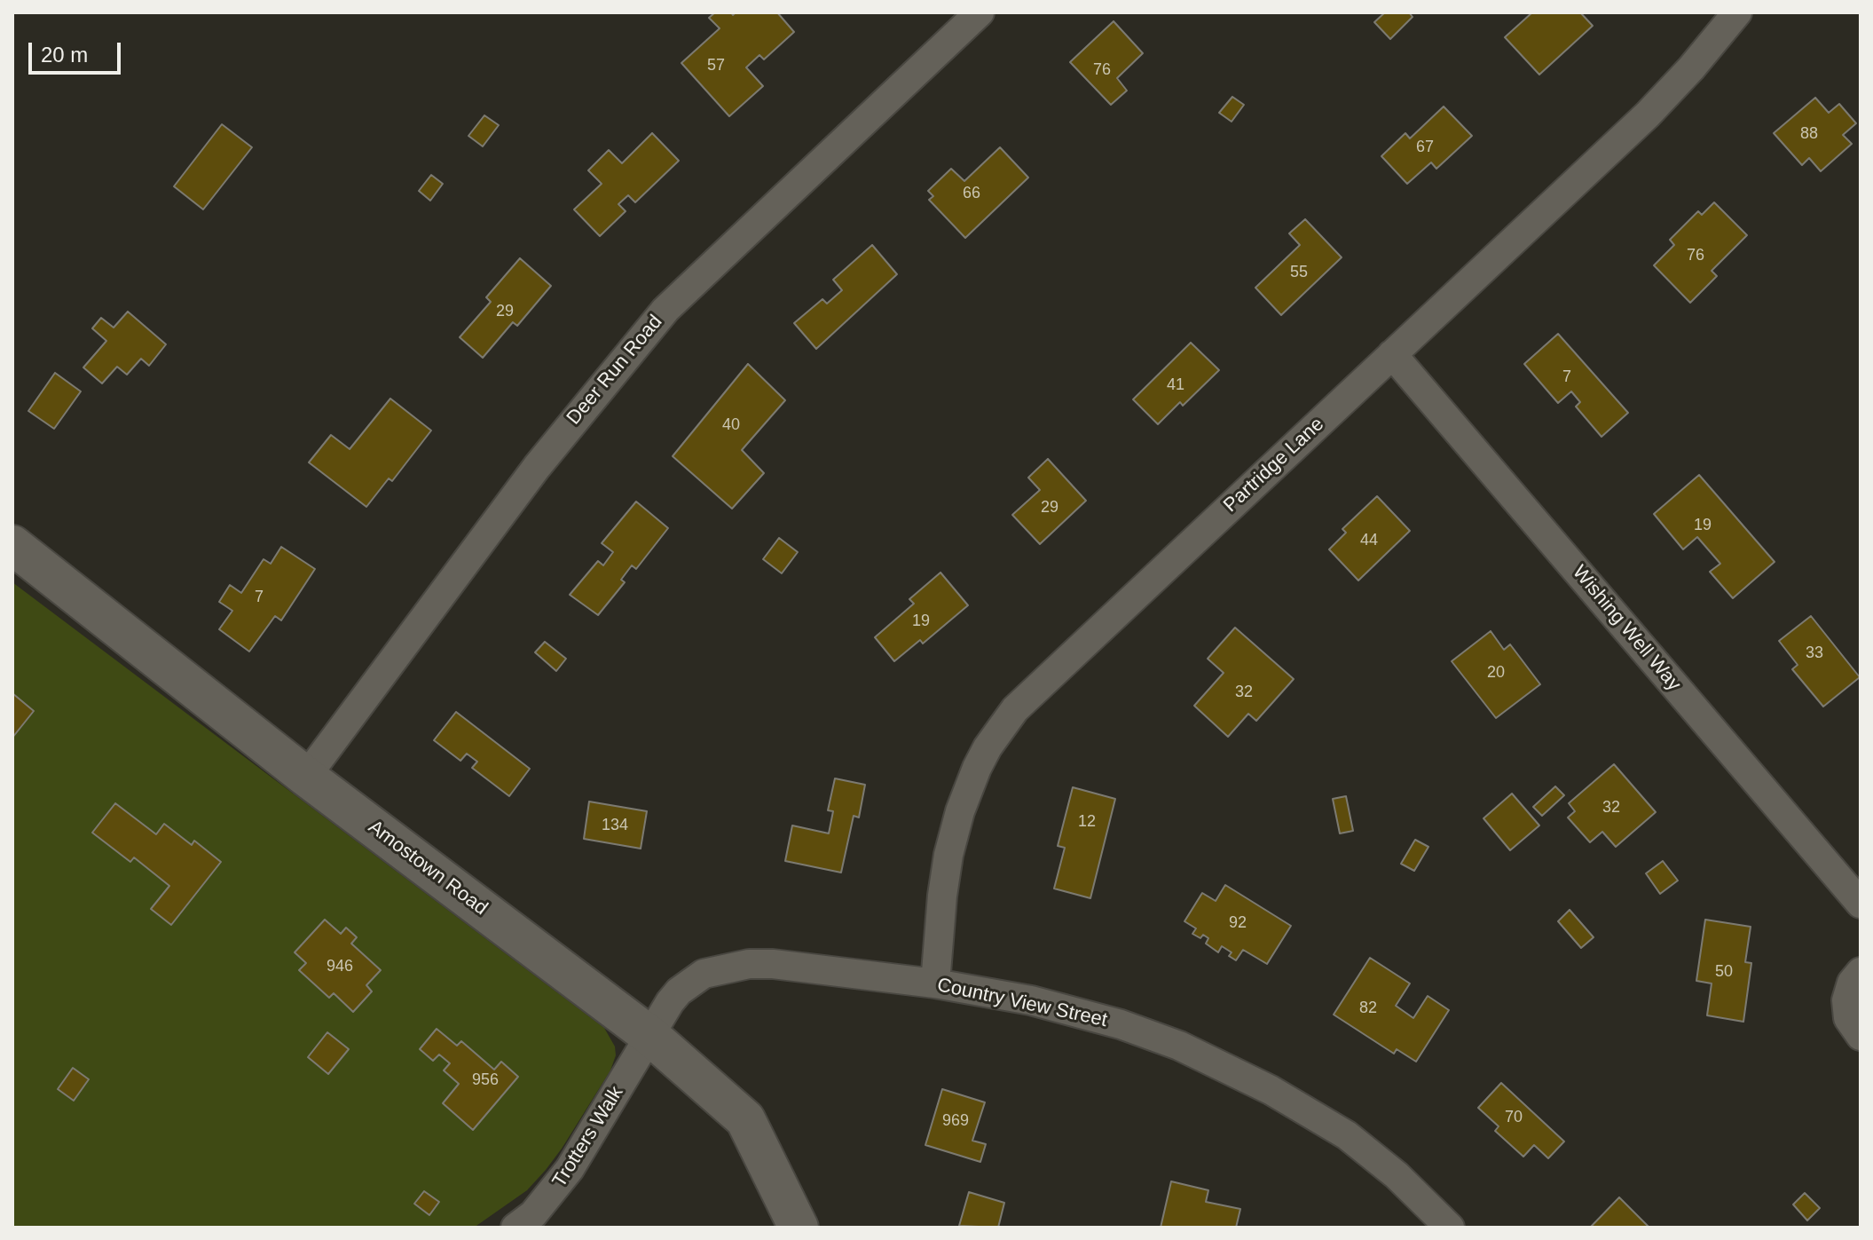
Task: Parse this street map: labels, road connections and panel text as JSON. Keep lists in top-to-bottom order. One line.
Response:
{"streets":{"street":["Deer Run Road","Partridge Lane","Wishing Well Way","Amostown Road","Country View Street","Trotters Walk"]},"crossings":[["Deer Run Road","Amostown Road"],["Partridge Lane","Wishing Well Way"],["Partridge Lane","Country View Street"],["Amostown Road","Country View Street"],["Amostown Road","Trotters Walk"],["Country View Street","Trotters Walk"]],"house_numbers":["57","76","88","67","66","76","55","29","7","41","40","29","19","44","7","19","33","20","32","32","12","134","92","946","50","82","956","70","969"],"scale_bar":"20 m"}
